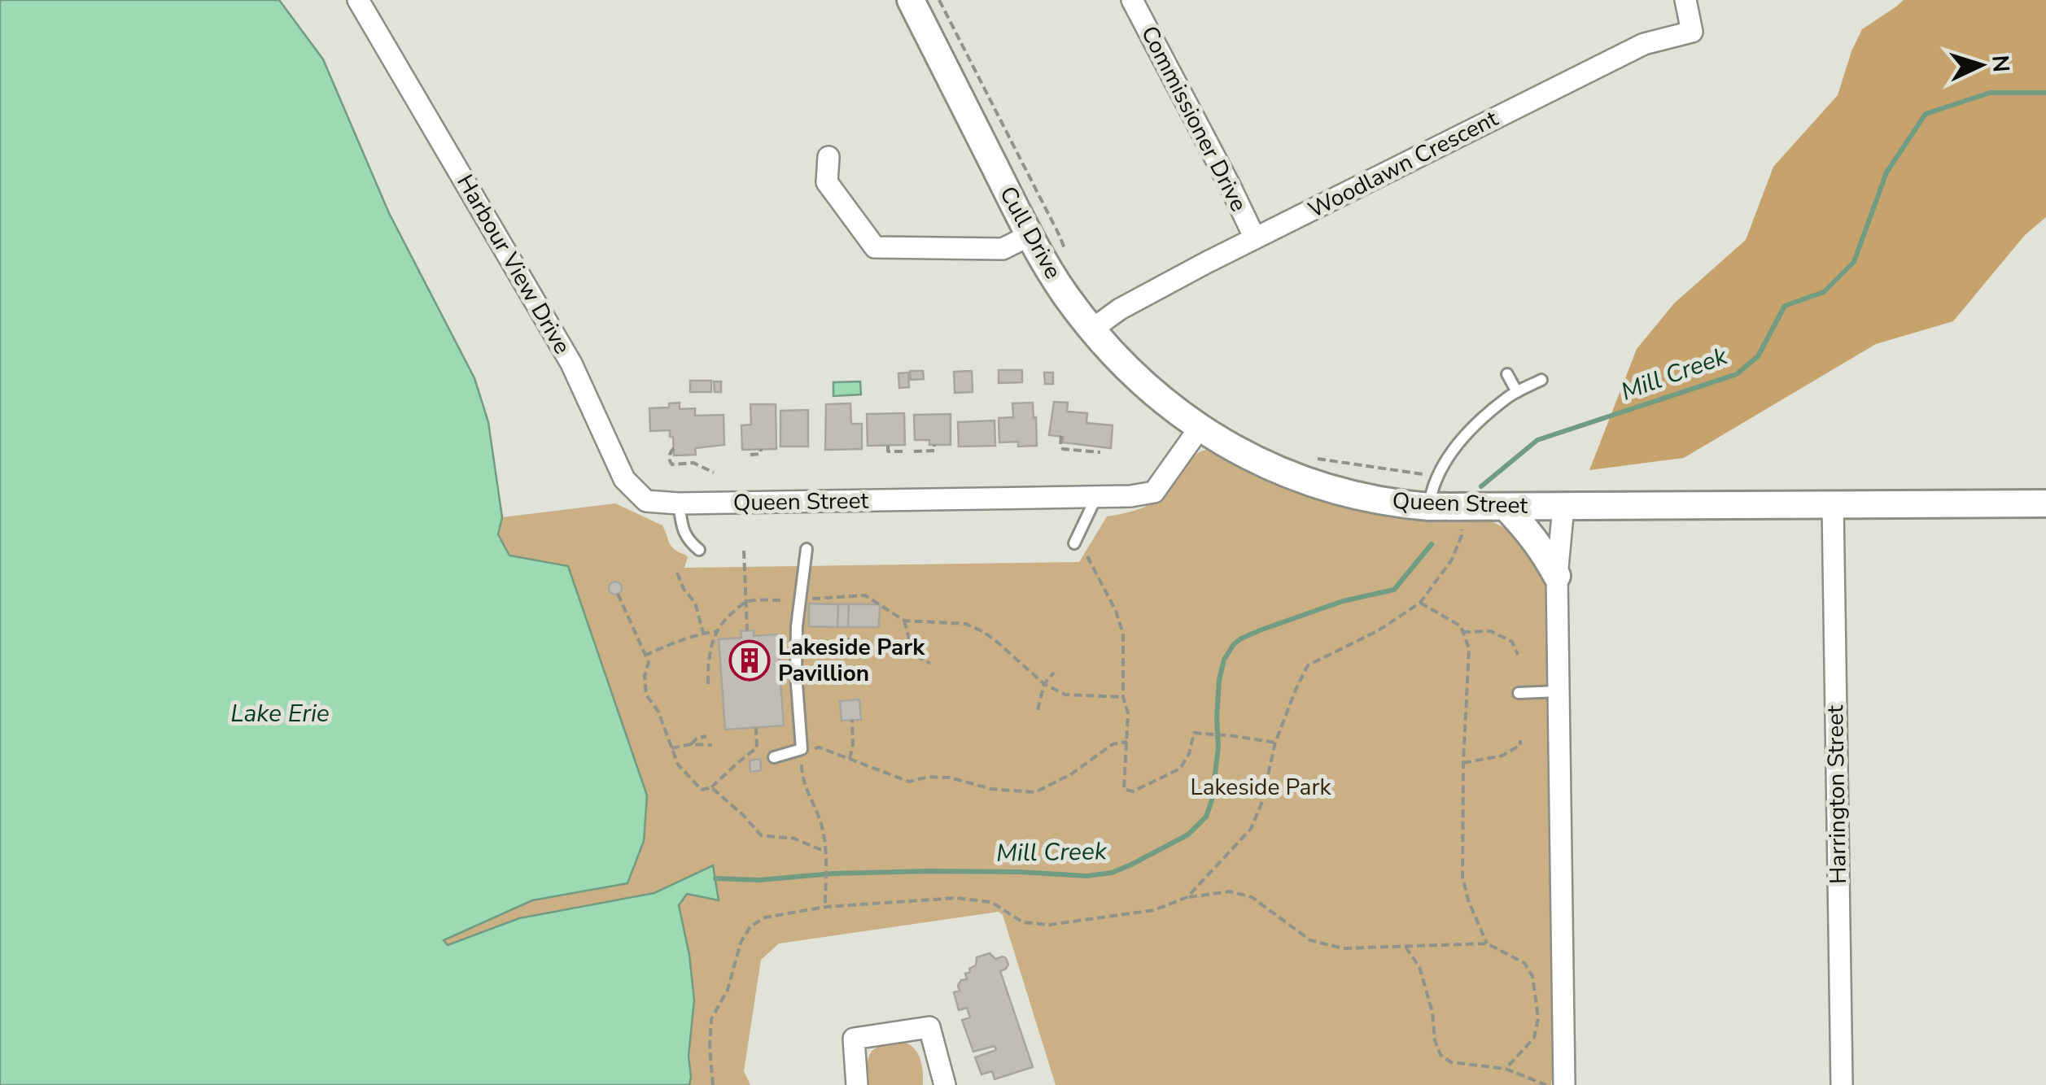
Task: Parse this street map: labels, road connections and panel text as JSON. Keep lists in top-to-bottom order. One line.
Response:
{"streets":{"street":["Commissioner Drive","Woodlawn Crescent","Cull Drive","Harbour View Drive","Queen Street","Harrington Street"]},"crossings":[["Commissioner Drive","Woodlawn Crescent"],["Woodlawn Crescent","Cull Drive"],["Cull Drive","Queen Street"],["Harbour View Drive","Queen Street"],["Queen Street","Harrington Street"]],"water":["Mill Creek","Lake Erie"],"parks":["Lakeside Park"],"places":{"building":["Lakeside Park Pavillion"]},"north":"right"}
